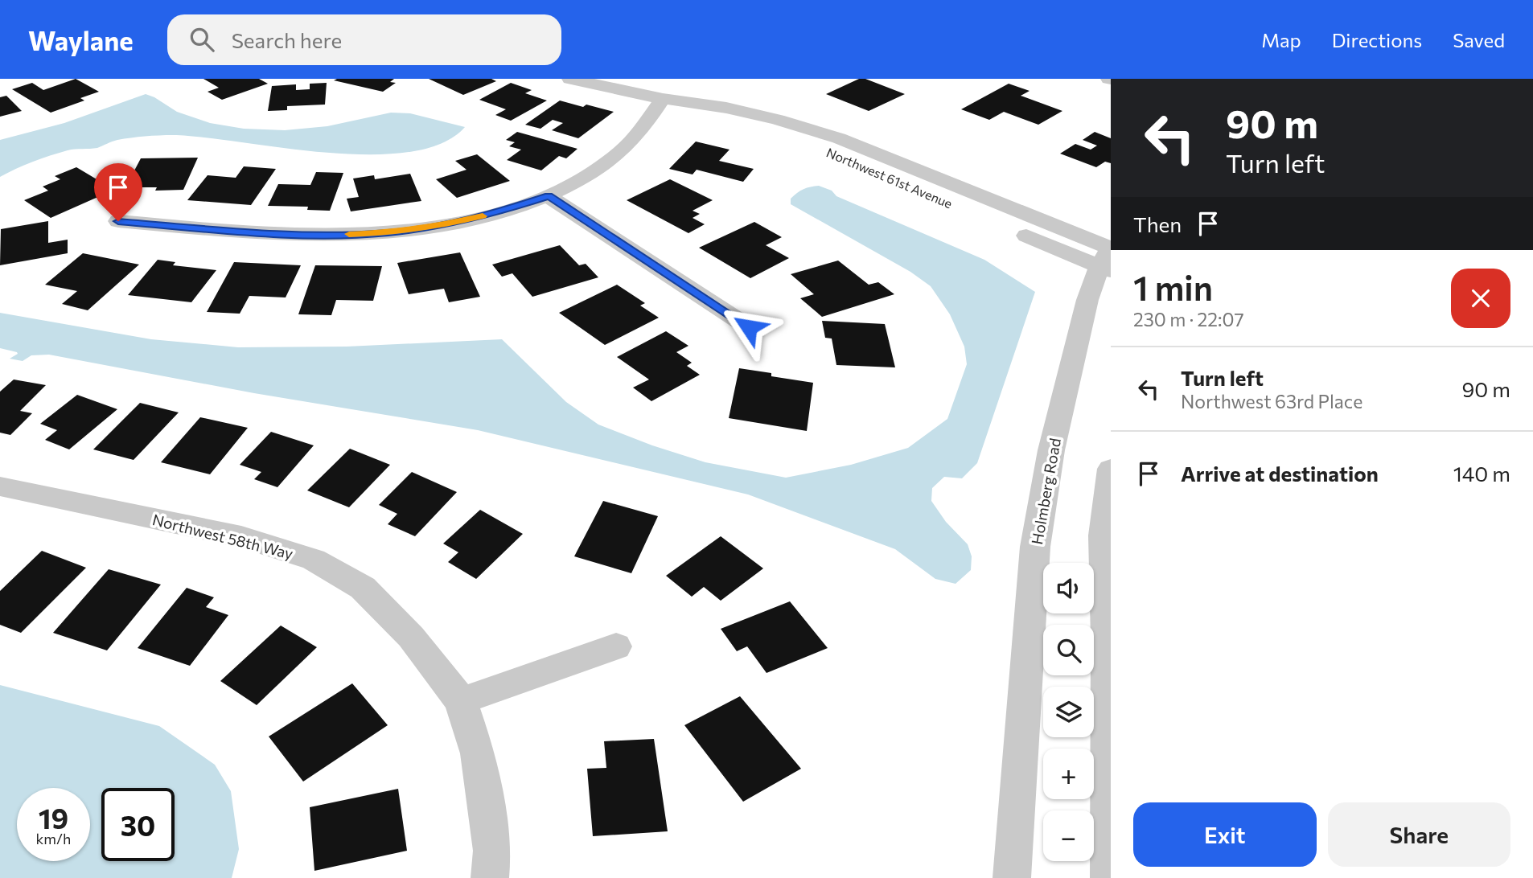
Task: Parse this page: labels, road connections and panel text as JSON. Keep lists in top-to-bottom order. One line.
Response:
{"streets":{"street":["Northwest 61st Avenue","Holmberg Road","Northwest 58th Way"]},"crossings":[["Northwest 61st Avenue","Holmberg Road"]],"page":{"header":"Waylane","search":"Search here","nav":["Map","Directions","Saved"],"turn":["90 m","Turn left"],"then":"Then","heading":["1 min","230 m · 22:07"],"list":[{"name":"Turn left","note":"Northwest 63rd Place","value":"90 m"},{"name":"Arrive at destination","value":"140 m"}],"map_buttons":["+","−"],"speed":"19 km/h","limit":"30","buttons":["Exit","Share"]}}
